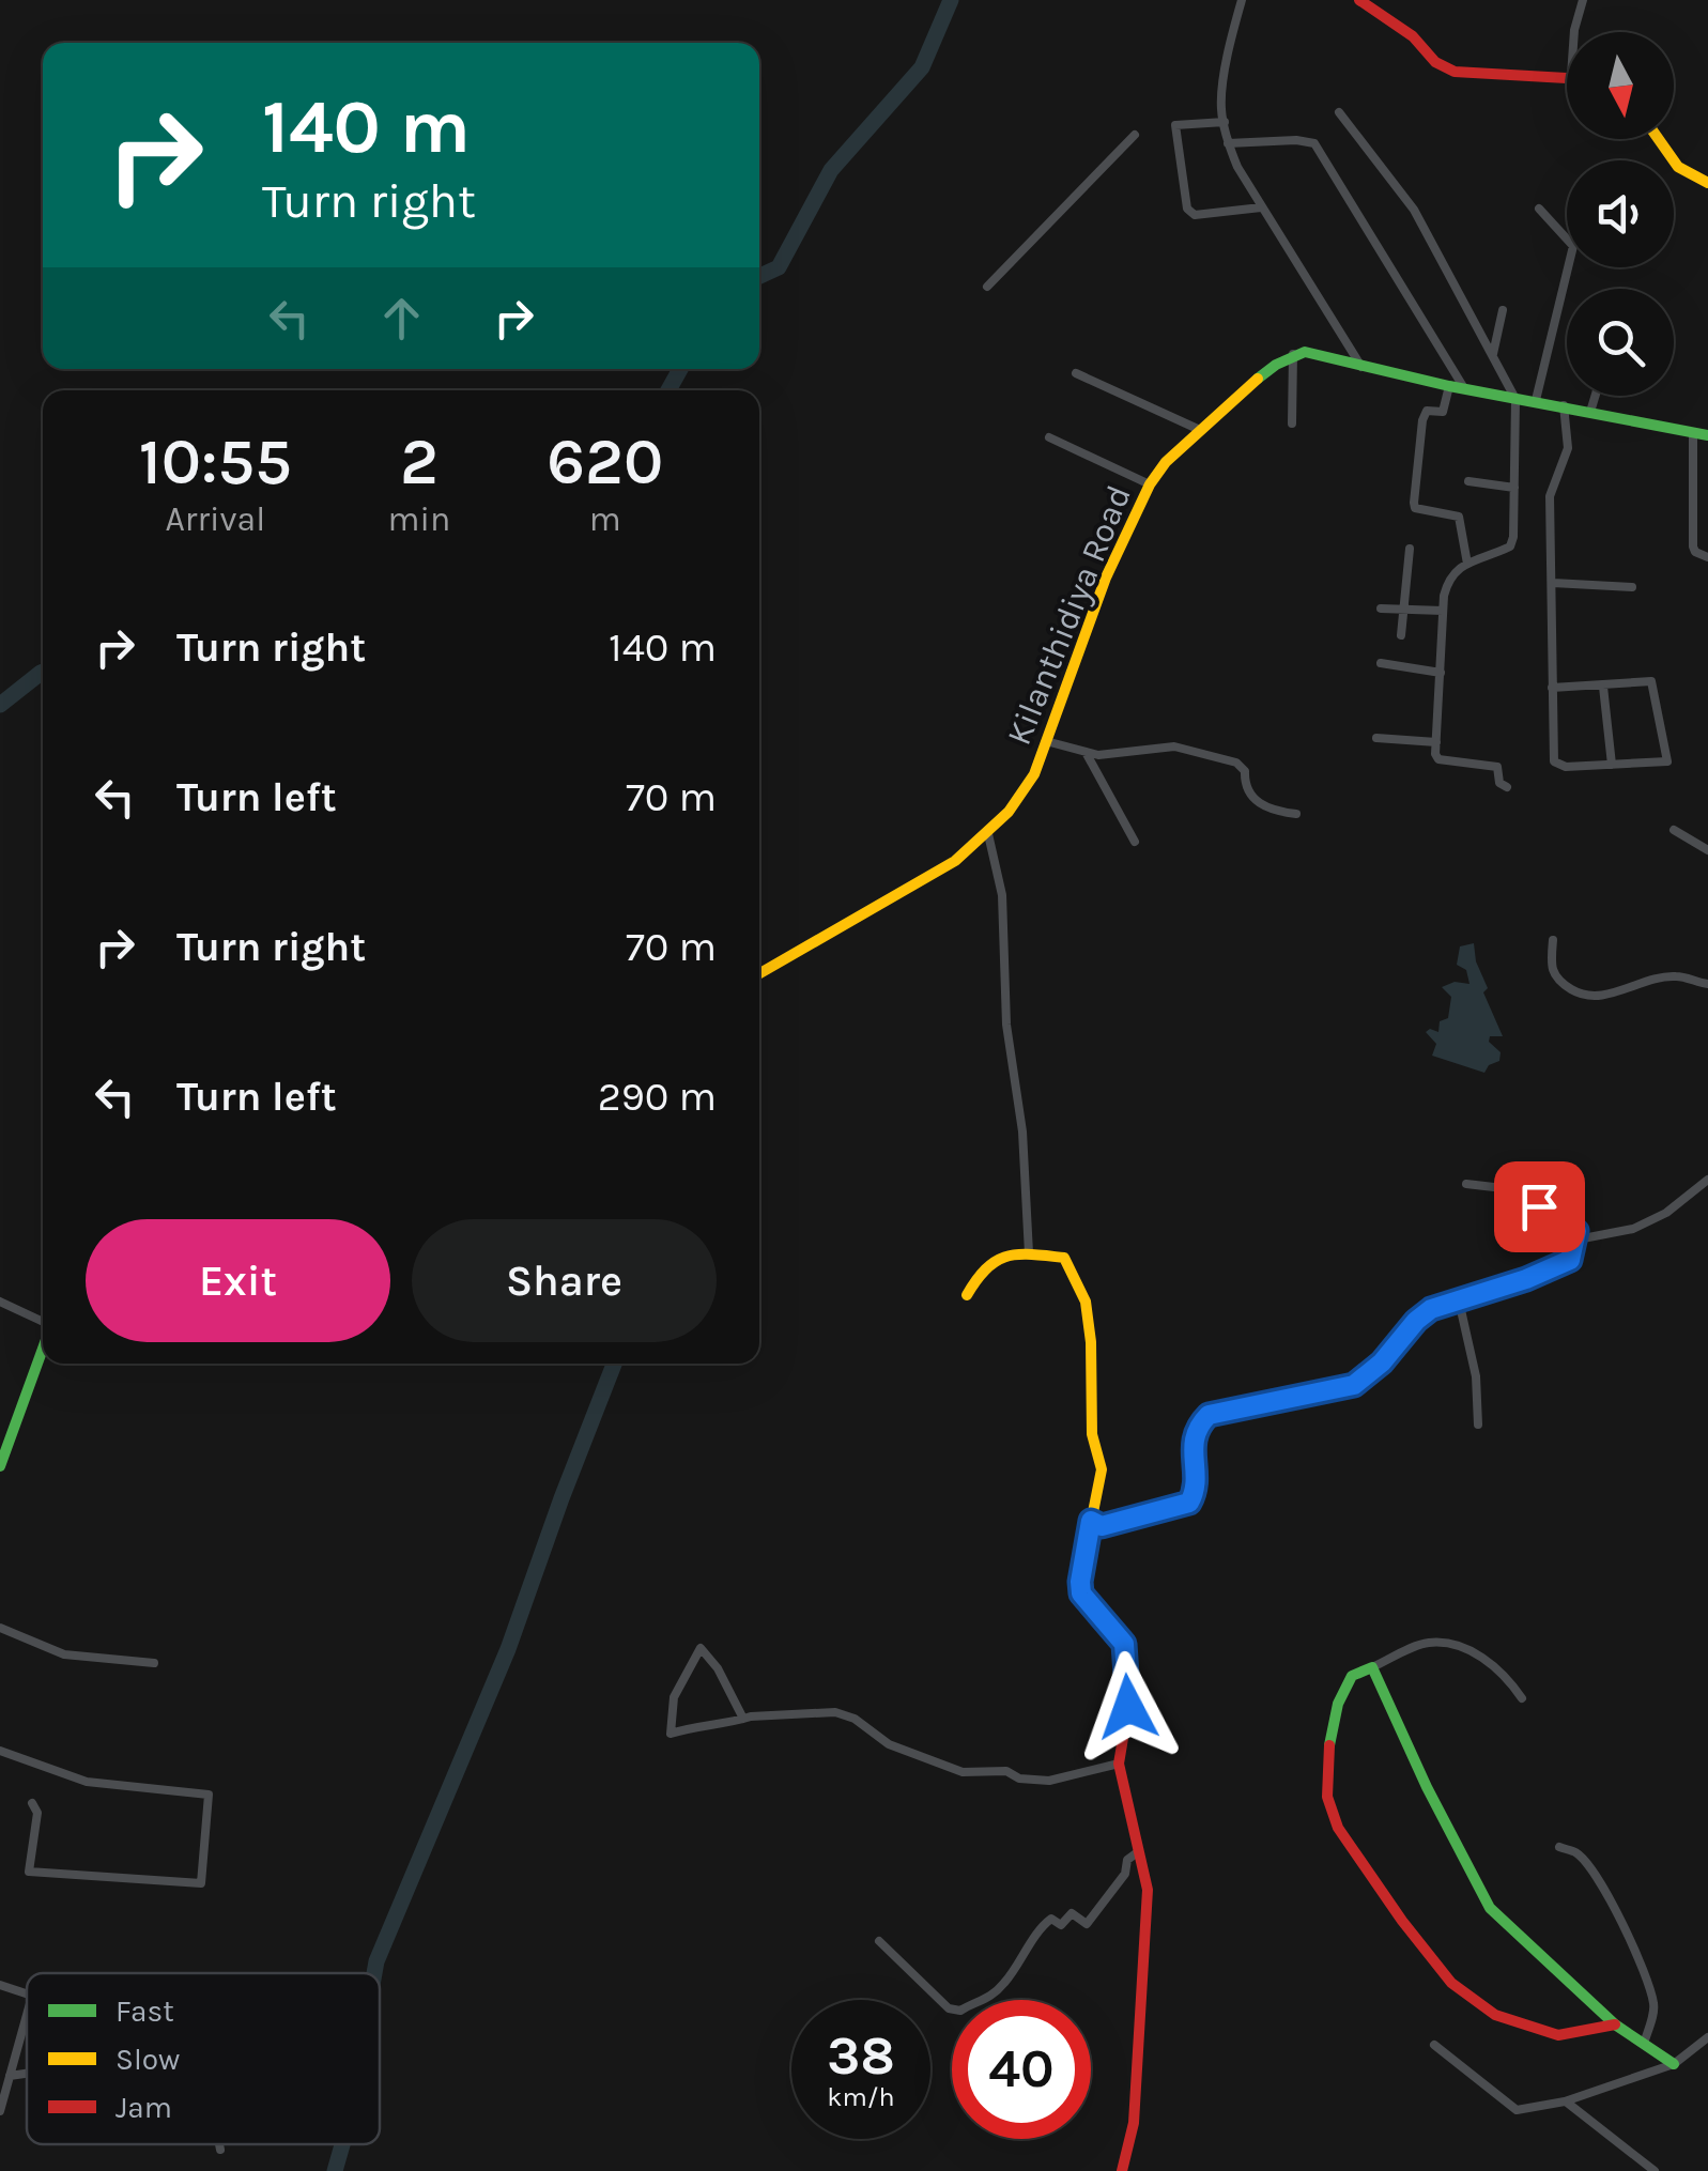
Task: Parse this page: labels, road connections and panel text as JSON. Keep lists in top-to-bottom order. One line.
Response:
{"streets":{"street":["Kilanthidiya Road"]},"legend":["Fast","Slow","Jam"],"north":"bottom","page":{"turn":["140 m","Turn right"],"eta":["10:55","Arrival","2","min","620","m"],"list":[{"name":"Turn right","value":"140 m"},{"name":"Turn left","value":"70 m"},{"name":"Turn right","value":"70 m"},{"name":"Turn left","value":"290 m"}],"buttons":["Exit","Share"],"speed":"38 km/h","limit":"40"}}
